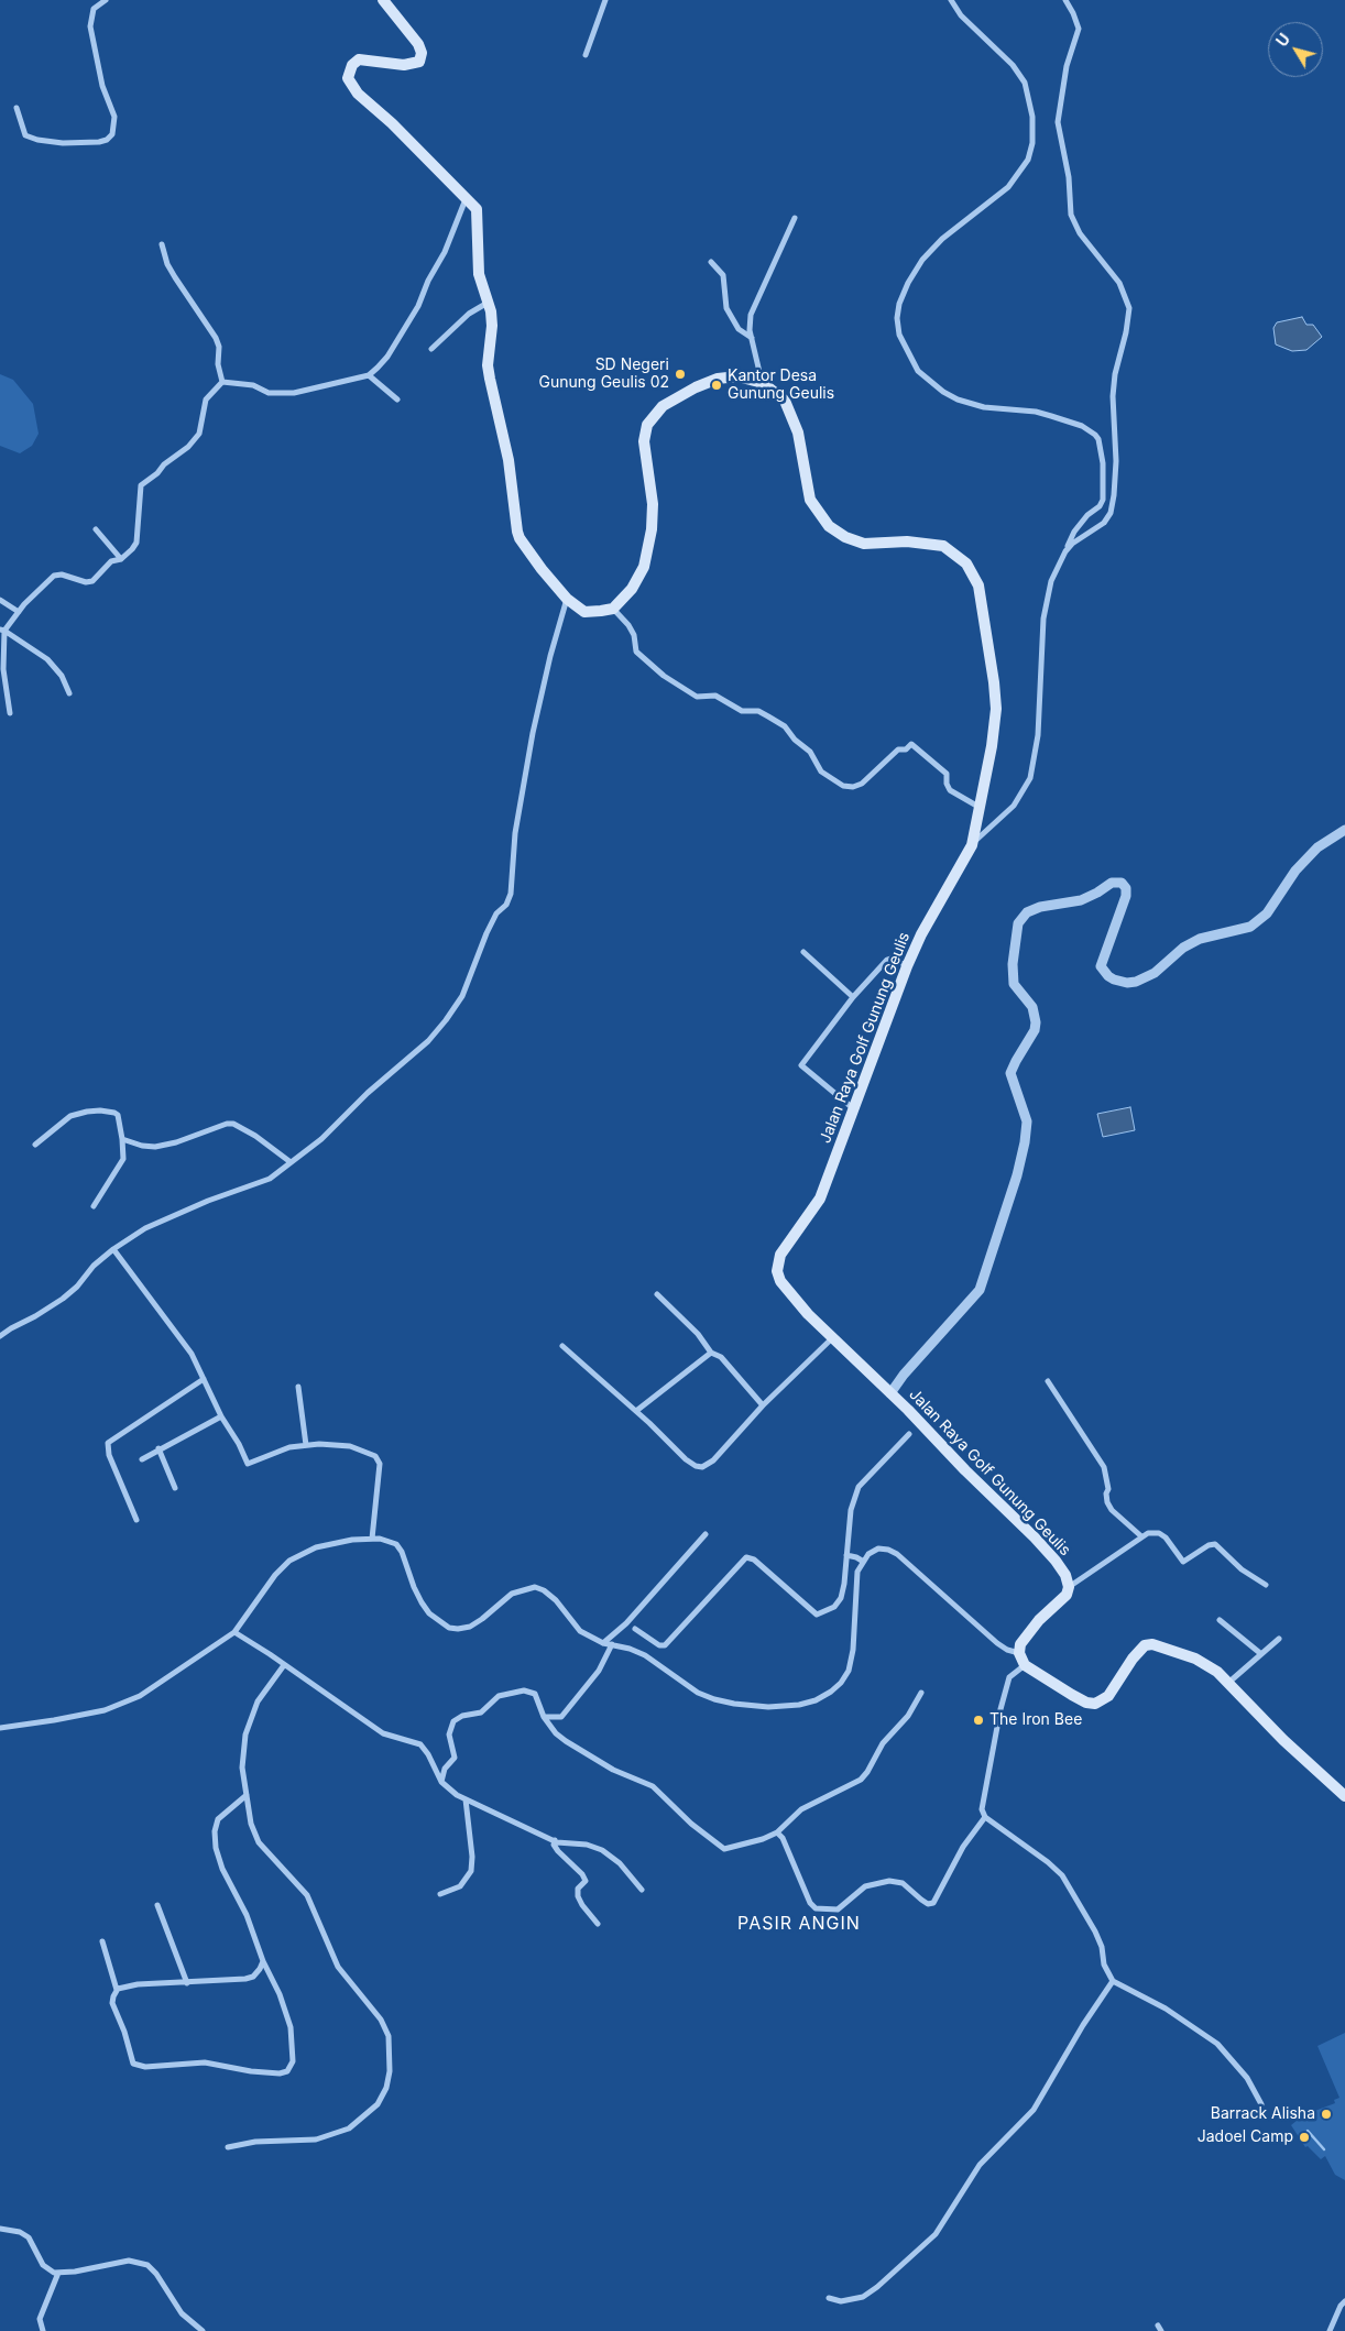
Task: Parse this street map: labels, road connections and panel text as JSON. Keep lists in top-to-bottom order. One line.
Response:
{"streets":{"main road":["Jalan Raya Golf Gunung Geulis"]},"districts":["PASIR ANGIN"],"places":["SD Negeri Gunung Geulis 02","Kantor Desa Gunung Geulis","The Iron Bee","Barrack Alisha","Jadoel Camp"],"north":"top left"}
